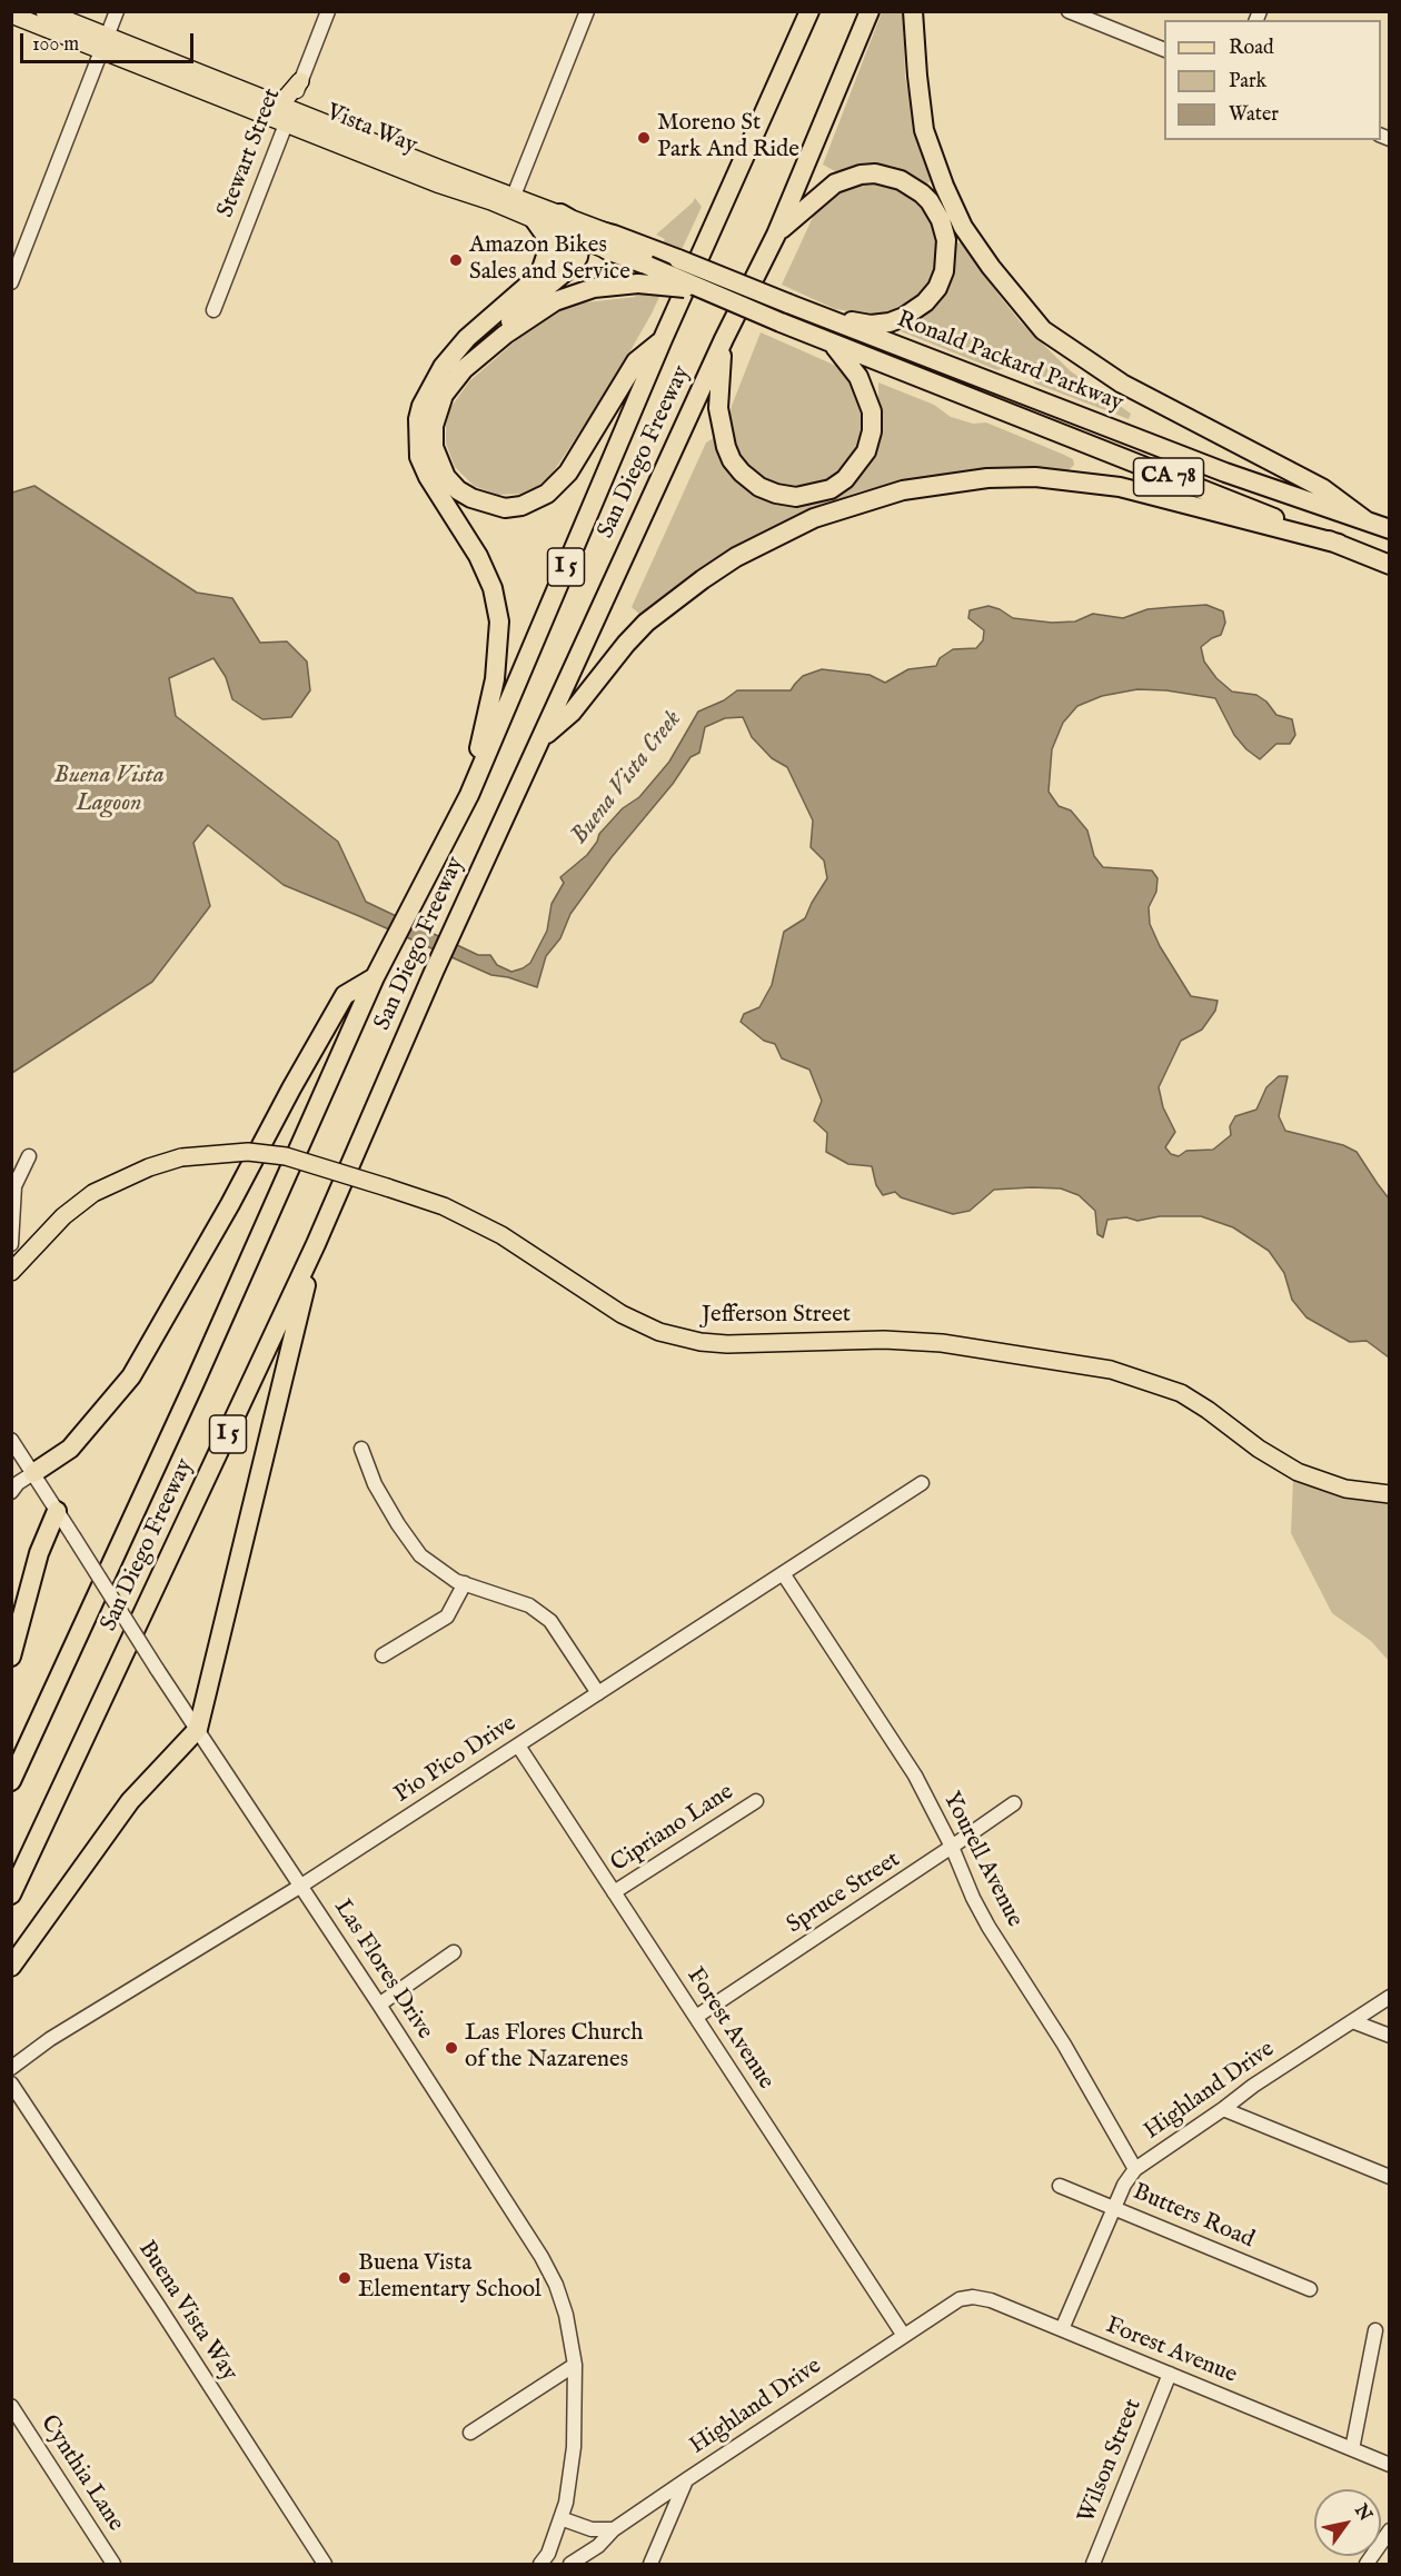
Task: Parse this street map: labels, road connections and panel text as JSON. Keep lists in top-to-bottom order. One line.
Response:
{"streets":{"highway":["Vista Way","Ronald Packard Parkway","San Diego Freeway","CA 78","I 5"],"main road":["Jefferson Street"],"street":["Stewart Street","Pio Pico Drive","Cipriano Lane","Yourell Avenue","Spruce Street","Las Flores Drive","Forest Avenue","Highland Drive","Butters Road","Buena Vista Way","Wilson Street","Cynthia Lane"]},"crossings":[["Vista Way","Stewart Street"],["Vista Way","Ronald Packard Parkway"],["Pio Pico Drive","Yourell Avenue"],["Pio Pico Drive","Las Flores Drive"],["Pio Pico Drive","Forest Avenue"],["Cipriano Lane","Forest Avenue"],["Yourell Avenue","Spruce Street"],["Yourell Avenue","Highland Drive"],["Spruce Street","Forest Avenue"],["Forest Avenue","Highland Drive"],["Forest Avenue","Wilson Street"],["Highland Drive","Butters Road"]],"water":["Buena Vista Lagoon","Buena Vista Creek"],"places":["Moreno St Park And Ride","Amazon Bikes Sales and Service","Las Flores Church of the Nazarenes","Buena Vista Elementary School"],"legend":["Road","Park","Water"],"scale_bar":"100 m","north":"top right"}
